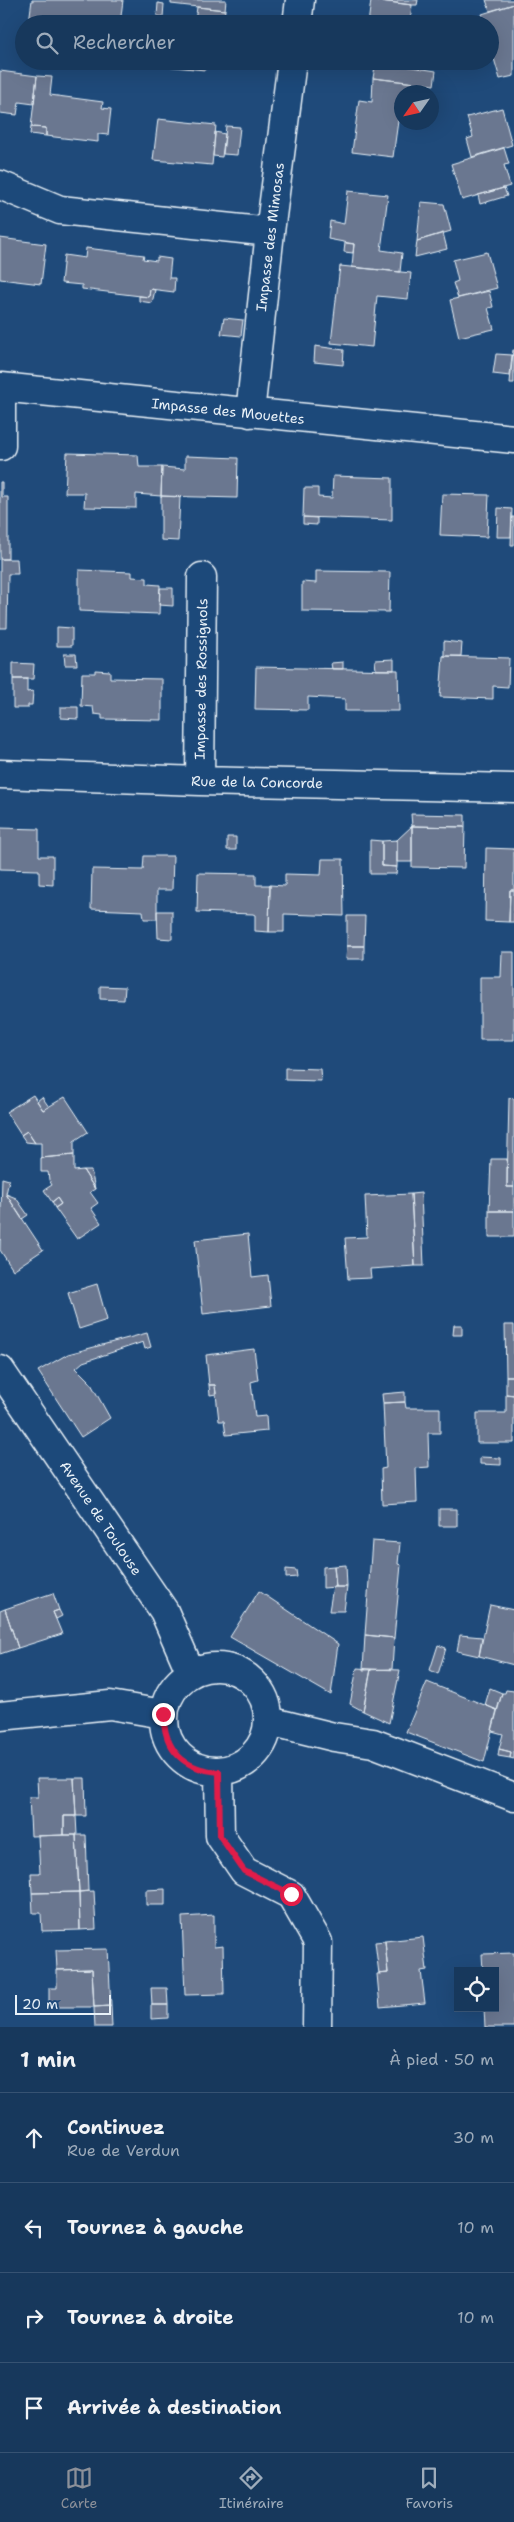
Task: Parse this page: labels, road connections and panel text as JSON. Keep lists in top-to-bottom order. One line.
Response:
{"streets":{"street":["Impasse des Mimosas","Impasse des Mouettes","Impasse des Rossignols","Rue de la Concorde","Avenue de Toulouse"]},"crossings":[["Impasse des Mimosas","Impasse des Mouettes"],["Impasse des Rossignols","Rue de la Concorde"]],"scale_bar":"20 m","north":"bottom left","page":{"search":"Rechercher","scale":"20 m","heading":["1 min","À pied · 50 m"],"list":[["Continuez","Rue de Verdun","30 m"],["Tournez à gauche","10 m"],["Tournez à droite","10 m"],"Arrivée à destination"],"nav":["Carte","Itinéraire","Favoris"]}}
